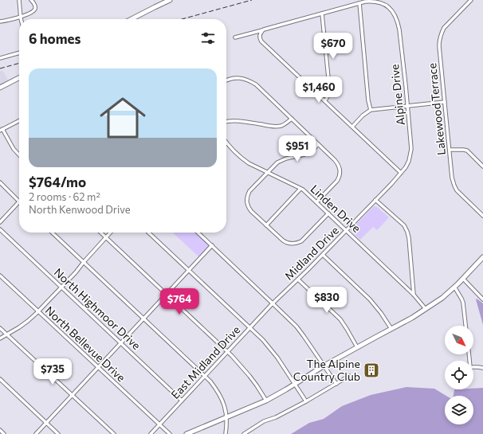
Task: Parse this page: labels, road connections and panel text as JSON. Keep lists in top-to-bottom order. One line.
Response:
{"streets":{"street":["Alpine Drive","Lakewood Terrace","Linden Drive","Midland Drive","North Highmoor Drive","North Bellevue Drive","East Midland Drive"]},"crossings":[["Alpine Drive","Midland Drive"],["Linden Drive","Midland Drive"],["Midland Drive","East Midland Drive"],["North Highmoor Drive","East Midland Drive"],["North Bellevue Drive","East Midland Drive"]],"places":{"building":["The Alpine Country Club"]},"north":"bottom right","page":{"heading":"6 homes","price":["$670","$1,460","$951","$830","$764","$735"],"list":[{"name":"$764/mo","note":"2 rooms · 62 m² · North Kenwood Drive"}]}}
